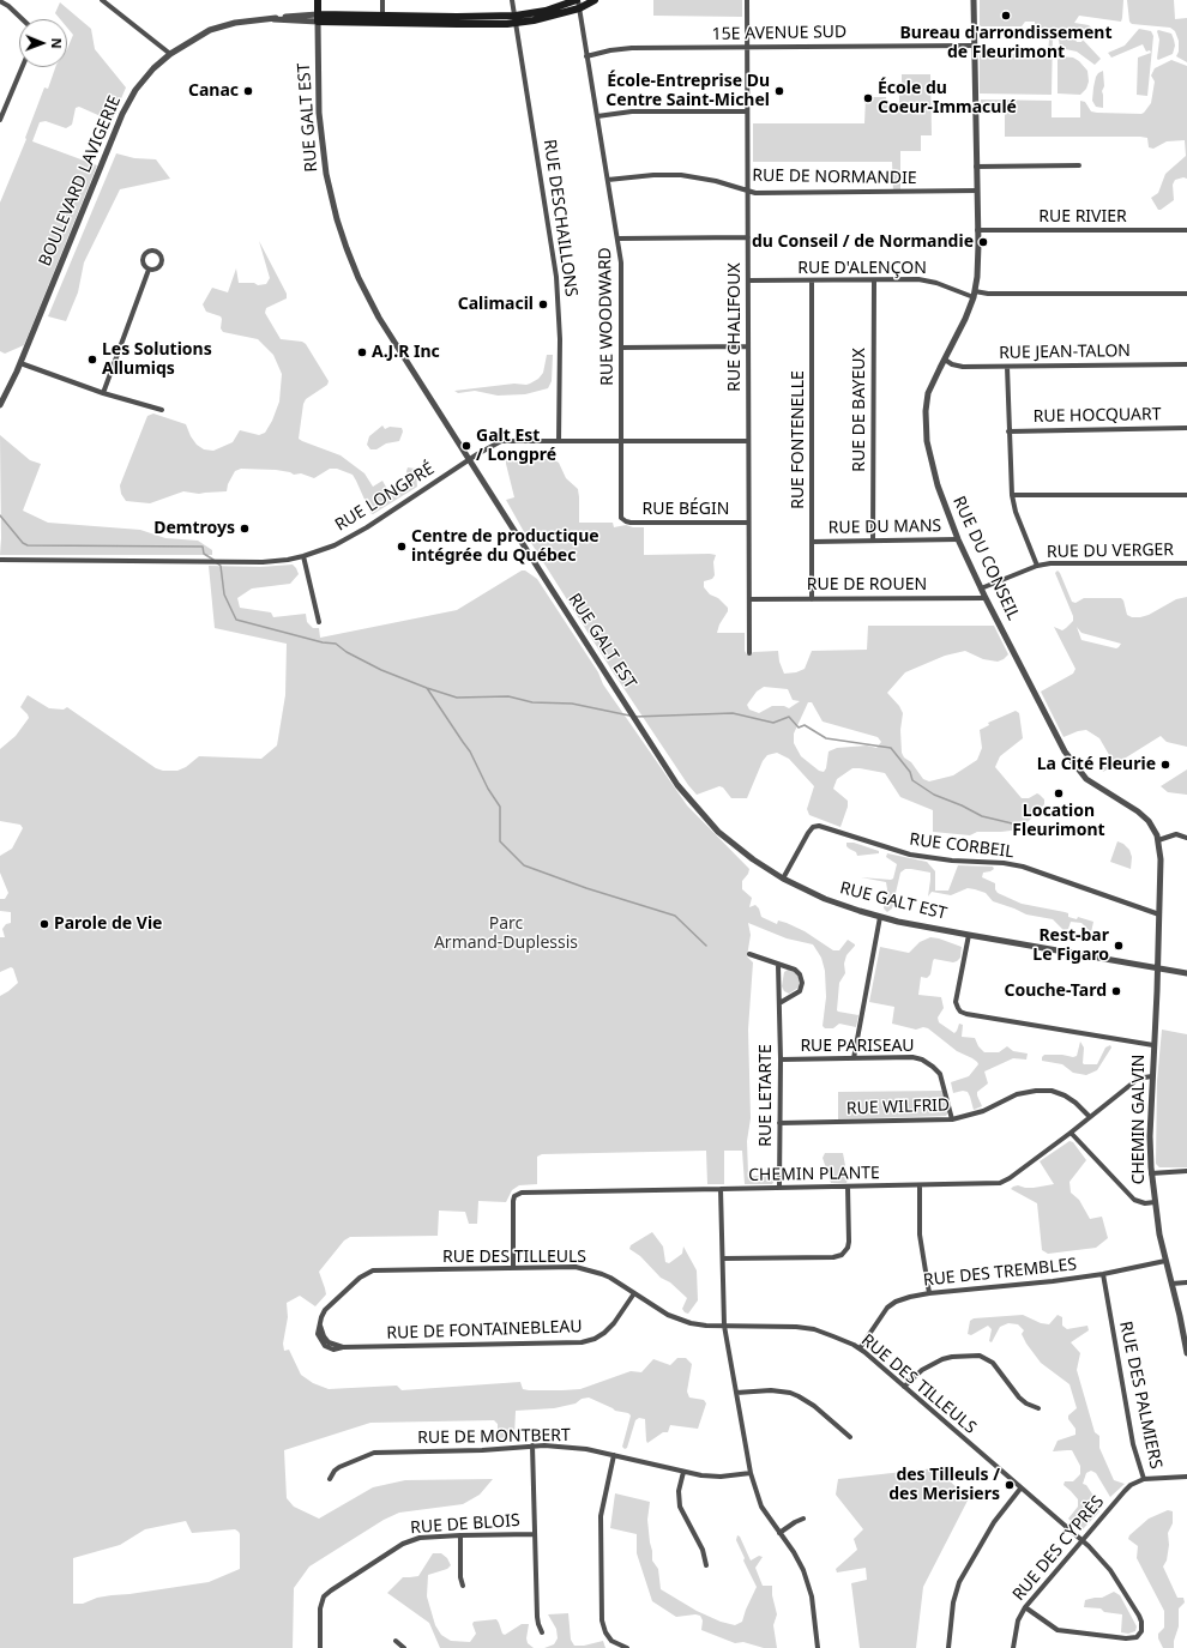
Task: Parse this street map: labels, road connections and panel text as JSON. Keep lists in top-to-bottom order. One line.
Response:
{"streets":{"main road":["RUE GALT EST","BOULEVARD LAVIGERIE"],"street":["15E AVENUE SUD","RUE DE NORMANDIE","RUE RIVIER","RUE DESCHAILLONS","RUE D'ALENÇON","RUE WOODWARD","RUE CHALIFOUX","RUE JEAN-TALON","RUE DE BAYEUX","RUE HOCQUART","RUE FONTENELLE","RUE LONGPRÉ","RUE BÉGIN","RUE DU MANS","RUE DU VERGER","RUE DU CONSEIL","RUE DE ROUEN","RUE CORBEIL","RUE PARISEAU","RUE LETARTE","RUE WILFRID","CHEMIN GALVIN","CHEMIN PLANTE","RUE DES TILLEULS","RUE DES TREMBLES","RUE DE FONTAINEBLEAU","RUE DES PALMIERS","RUE DE MONTBERT","RUE DE BLOIS","RUE DES CYPRÈS"]},"crossings":[["15E AVENUE SUD","RUE WOODWARD"],["15E AVENUE SUD","RUE CHALIFOUX"],["15E AVENUE SUD","RUE DU CONSEIL"],["RUE GALT EST","BOULEVARD LAVIGERIE"],["RUE GALT EST","RUE LONGPRÉ"],["RUE GALT EST","RUE DU CONSEIL"],["RUE GALT EST","RUE CORBEIL"],["RUE GALT EST","CHEMIN GALVIN"],["RUE DE NORMANDIE","RUE WOODWARD"],["RUE DE NORMANDIE","RUE CHALIFOUX"],["RUE DE NORMANDIE","RUE DU CONSEIL"],["BOULEVARD LAVIGERIE","RUE DESCHAILLONS"],["BOULEVARD LAVIGERIE","RUE WOODWARD"],["RUE RIVIER","RUE DU CONSEIL"],["RUE DESCHAILLONS","RUE LONGPRÉ"],["RUE D'ALENÇON","RUE CHALIFOUX"],["RUE D'ALENÇON","RUE DE BAYEUX"],["RUE D'ALENÇON","RUE FONTENELLE"],["RUE D'ALENÇON","RUE DU CONSEIL"],["RUE WOODWARD","RUE LONGPRÉ"],["RUE WOODWARD","RUE BÉGIN"],["RUE CHALIFOUX","RUE LONGPRÉ"],["RUE CHALIFOUX","RUE BÉGIN"],["RUE CHALIFOUX","RUE DE ROUEN"],["RUE JEAN-TALON","RUE DU CONSEIL"],["RUE DE BAYEUX","RUE DU MANS"],["RUE FONTENELLE","RUE DU MANS"],["RUE FONTENELLE","RUE DE ROUEN"],["RUE DU MANS","RUE DU CONSEIL"],["RUE DU VERGER","RUE DU CONSEIL"],["RUE DU CONSEIL","RUE DE ROUEN"],["RUE DU CONSEIL","RUE CORBEIL"],["RUE DU CONSEIL","CHEMIN GALVIN"],["RUE PARISEAU","RUE LETARTE"],["RUE PARISEAU","RUE WILFRID"],["RUE LETARTE","RUE WILFRID"],["RUE LETARTE","CHEMIN PLANTE"],["RUE WILFRID","CHEMIN PLANTE"],["CHEMIN GALVIN","CHEMIN PLANTE"],["CHEMIN GALVIN","RUE DES TREMBLES"],["CHEMIN PLANTE","RUE DES TILLEULS"],["RUE DES TILLEULS","RUE DES TREMBLES"],["RUE DES TILLEULS","RUE DE FONTAINEBLEAU"],["RUE DES TILLEULS","RUE DES CYPRÈS"],["RUE DES TREMBLES","RUE DES PALMIERS"],["RUE DES PALMIERS","RUE DES CYPRÈS"]],"parks":["Parc Armand-Duplessis"],"places":["Bureau d'arrondissement de Fleurimont","Canac","École-Entreprise Du Centre Saint-Michel","École du Coeur-Immaculé","du Conseil / de Normandie","Calimacil","A.J.R Inc","Les Solutions Allumiqs","Galt Est / Longpré","Demtroys","Centre de productique intégrée du Québec","La Cité Fleurie","Location Fleurimont","Parole de Vie","Rest-bar Le Figaro","Couche-Tard","des Tilleuls / des Merisiers"],"north":"right"}
